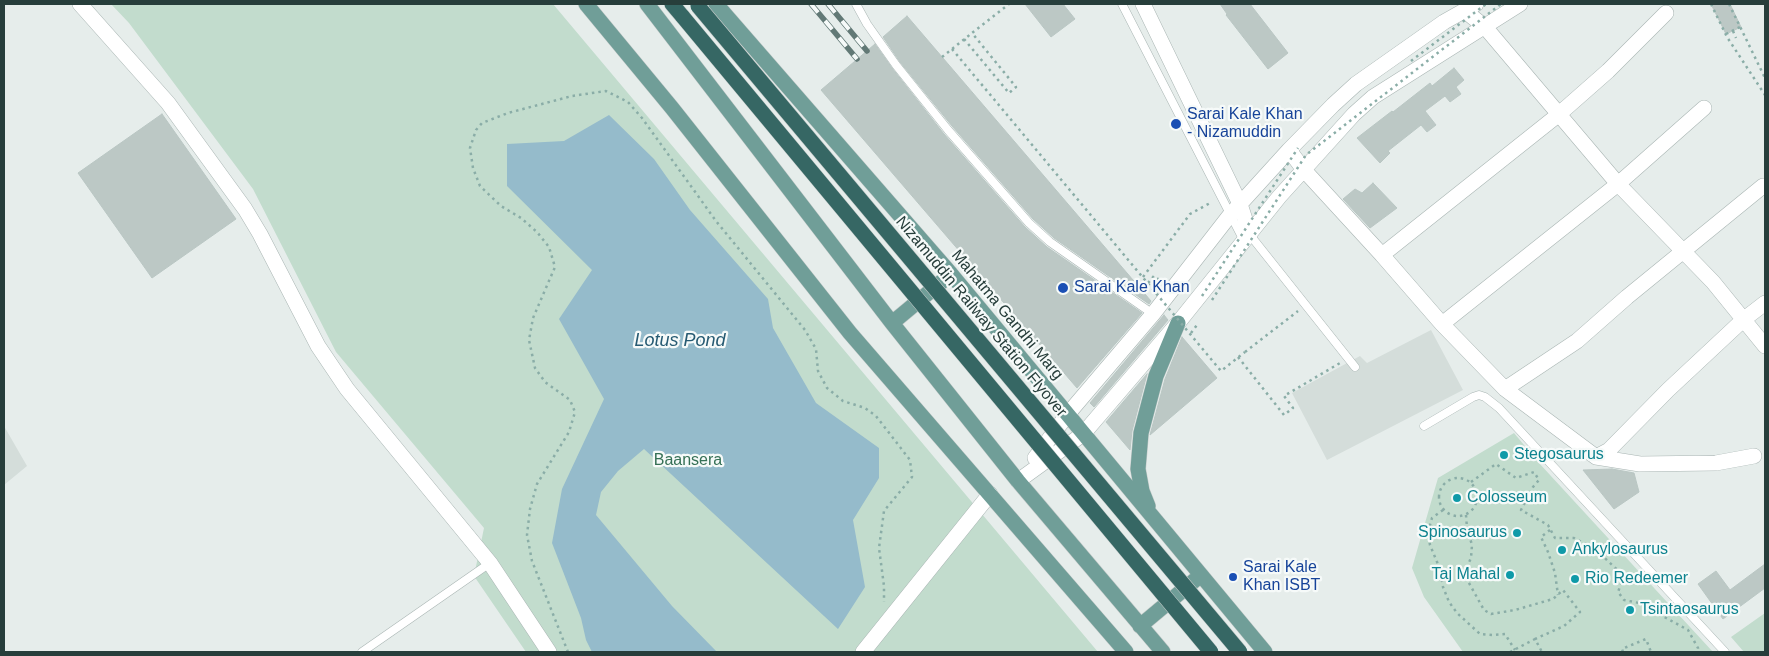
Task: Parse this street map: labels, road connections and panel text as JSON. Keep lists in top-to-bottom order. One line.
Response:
{"streets":{"highway":["Nizamuddin Railway Station Flyover"],"main road":["Mahatma Gandhi Marg"]},"water":["Lotus Pond"],"parks":["Baansera"],"places":["Sarai Kale Khan - Nizamuddin","Sarai Kale Khan","Stegosaurus","Colosseum","Spinosaurus","Ankylosaurus","Taj Mahal","Sarai Kale Khan ISBT","Rio Redeemer","Tsintaosaurus"]}
